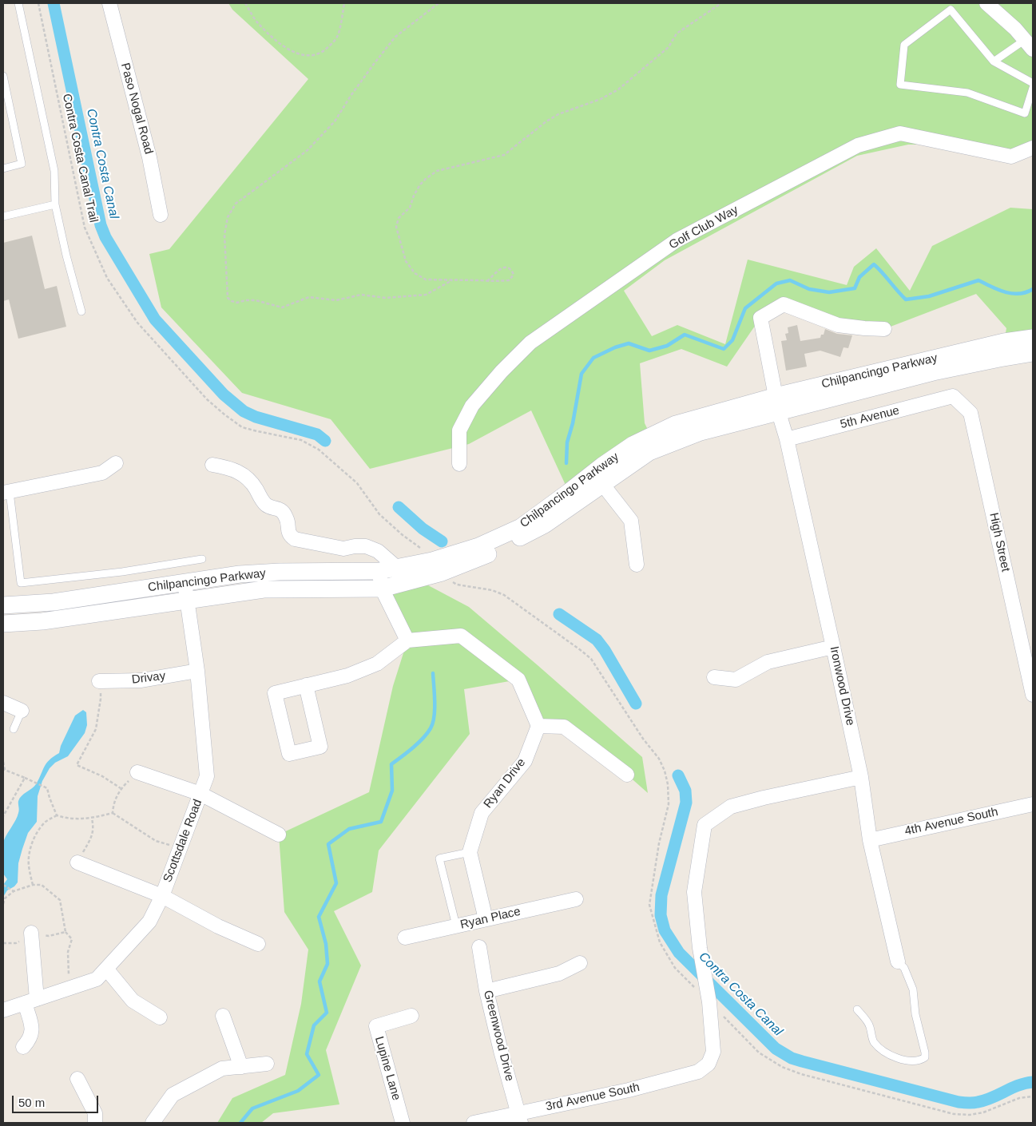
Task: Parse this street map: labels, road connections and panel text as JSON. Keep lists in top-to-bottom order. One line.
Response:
{"streets":{"street":["Paso Nogal Road","Golf Club Way","Chilpancingo Parkway","5th Avenue","High Street","Drivay","Ironwood Drive","Ryan Drive","4th Avenue South","Scottsdale Road","Ryan Place","Greenwood Drive","Lupine Lane","3rd Avenue South"],"path":["Contra Costa Canal Trail"]},"crossings":[["Contra Costa Canal Trail","Chilpancingo Parkway"],["Chilpancingo Parkway","Ironwood Drive"],["Chilpancingo Parkway","Scottsdale Road"],["5th Avenue","High Street"],["5th Avenue","Ironwood Drive"],["Drivay","Scottsdale Road"],["Ironwood Drive","4th Avenue South"],["Ironwood Drive","3rd Avenue South"],["Greenwood Drive","3rd Avenue South"]],"water":["Contra Costa Canal"],"scale_bar":"50 m"}
